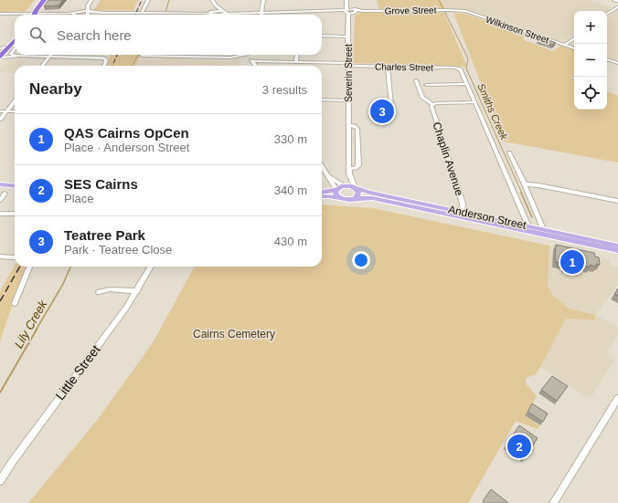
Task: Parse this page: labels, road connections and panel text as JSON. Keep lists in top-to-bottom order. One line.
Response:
{"streets":{"main road":["Anderson Street"],"street":["Grove Street","Wilkinson Street","Charles Street","Severin Street","Chaplin Avenue","Little Street"]},"crossings":[["Grove Street","Wilkinson Street"],["Grove Street","Severin Street"],["Charles Street","Severin Street"],["Severin Street","Anderson Street"],["Chaplin Avenue","Anderson Street"]],"water":["Smiths Creek","Lily Creek"],"parks":["Cairns Cemetery"],"page":{"map_buttons":["+","−"],"search":"Search here","heading":["Nearby","3 results"],"pins":["3","1","2"],"list":[{"mark":"1","name":"QAS Cairns OpCen","note":"Place · Anderson Street","value":"330 m"},{"mark":"2","name":"SES Cairns","note":"Place","value":"340 m"},{"mark":"3","name":"Teatree Park","note":"Park · Teatree Close","value":"430 m"}]}}
